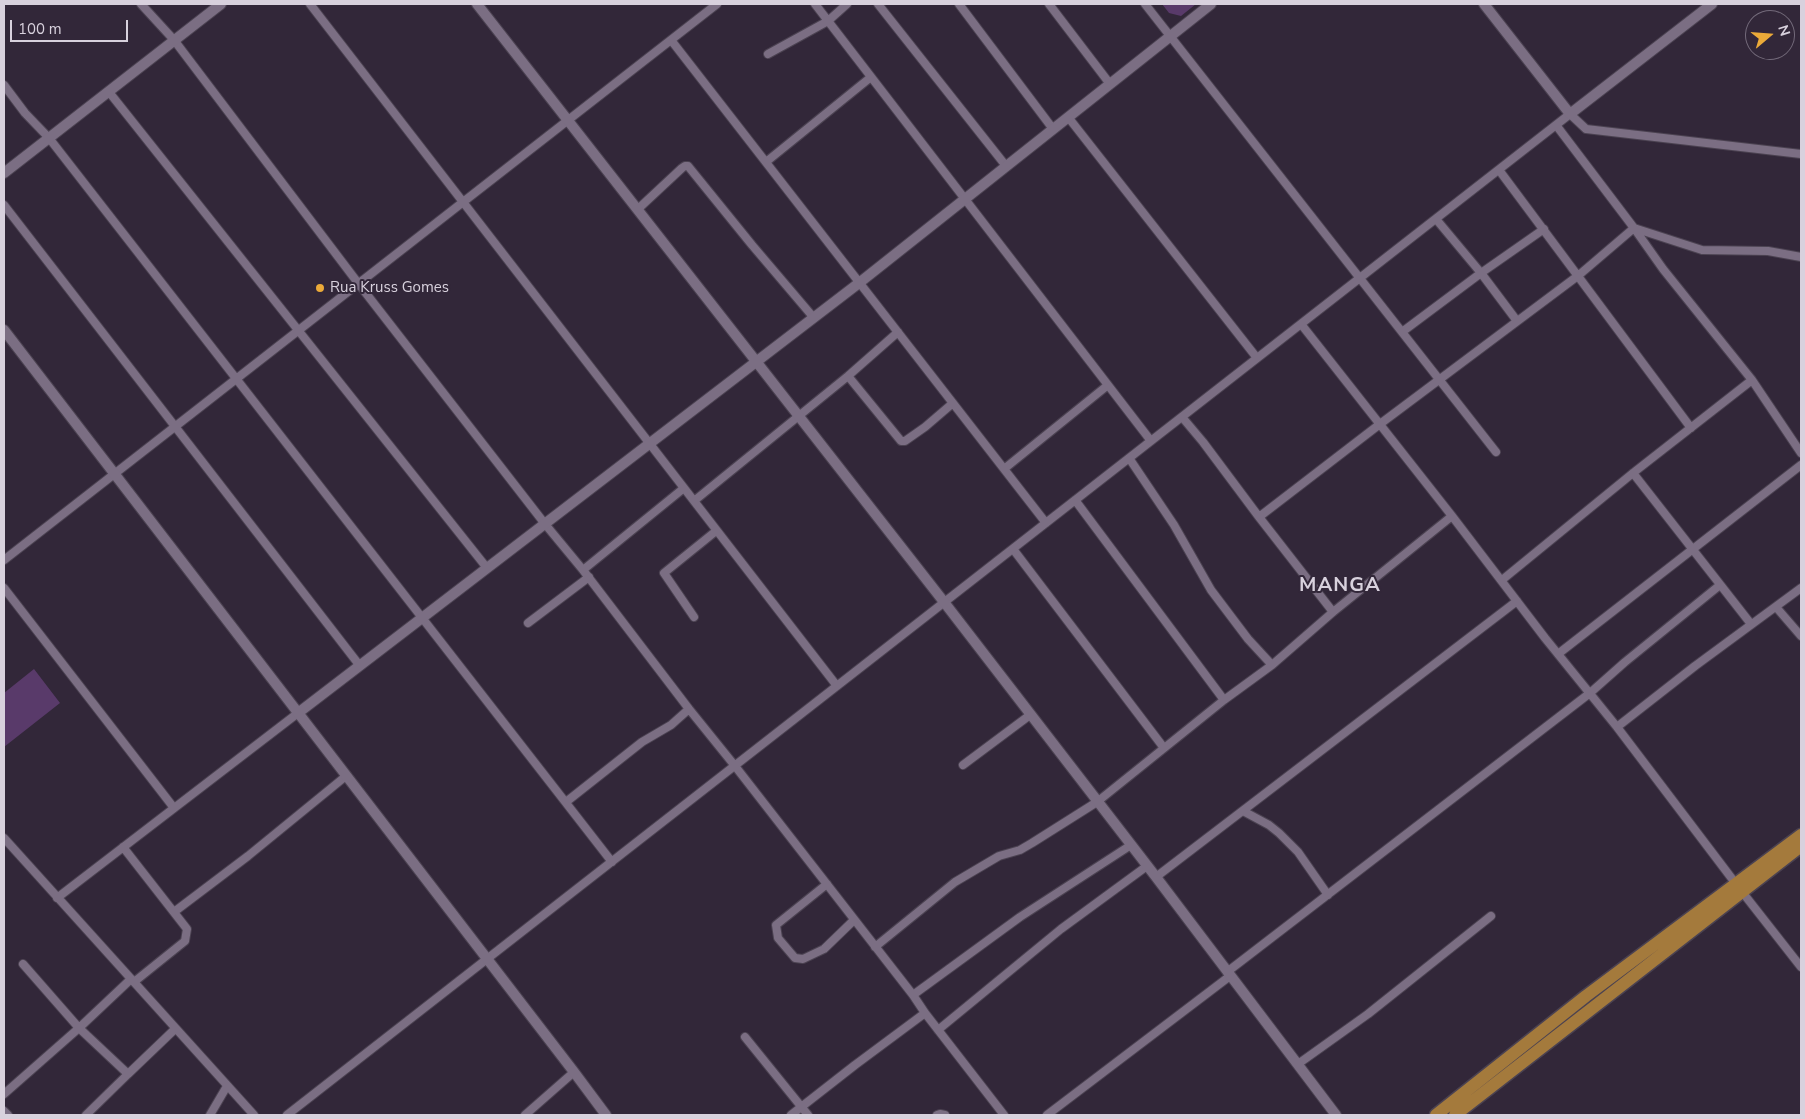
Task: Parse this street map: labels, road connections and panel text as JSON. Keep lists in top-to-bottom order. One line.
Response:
{"districts":["MANGA"],"places":["Rua Kruss Gomes"],"scale_bar":"100 m","north":"right"}
